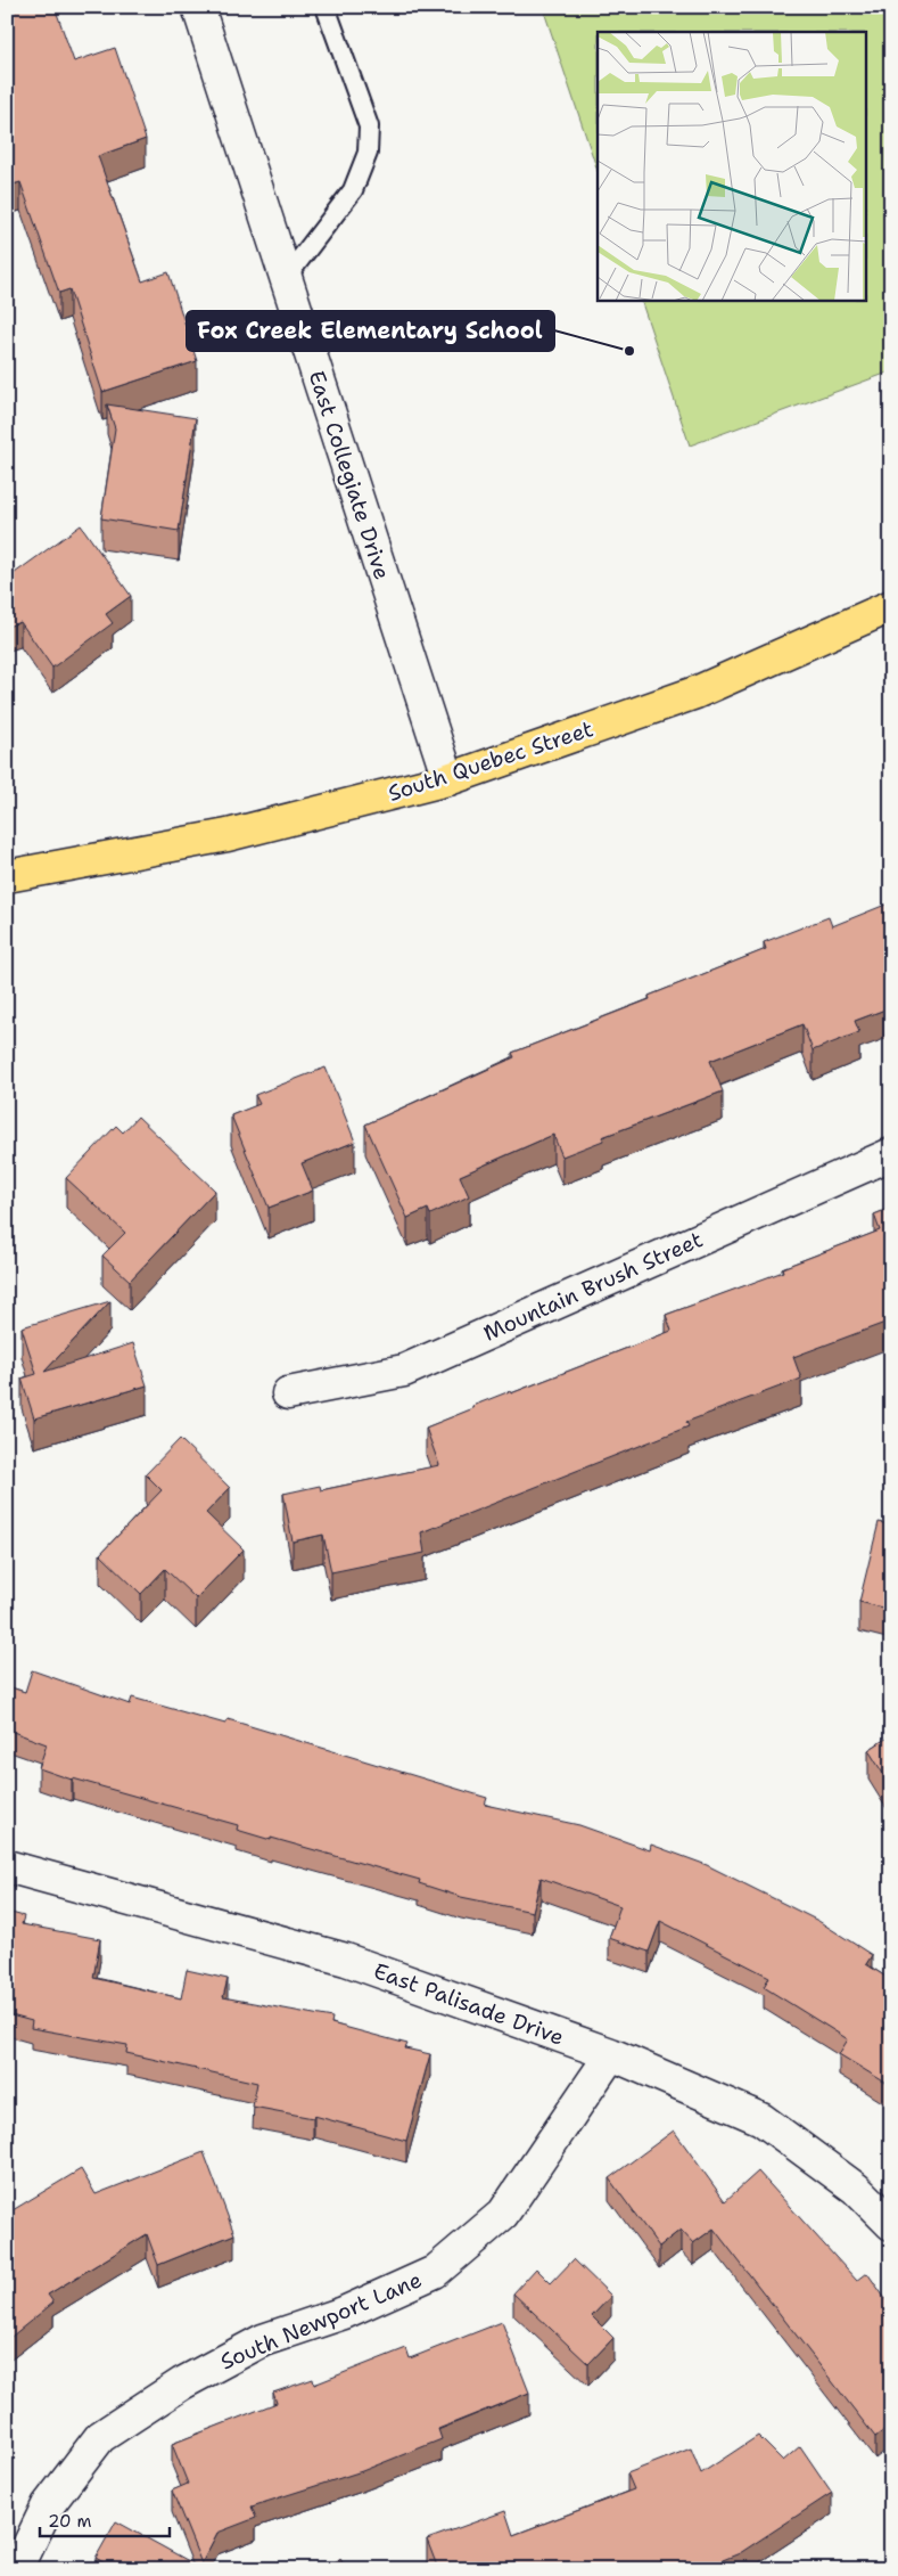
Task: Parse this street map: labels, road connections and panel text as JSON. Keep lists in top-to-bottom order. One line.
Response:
{"streets":{"main road":["South Quebec Street"],"street":["East Collegiate Drive","Mountain Brush Street","East Palisade Drive","South Newport Lane"]},"crossings":[["East Collegiate Drive","South Quebec Street"],["East Palisade Drive","South Newport Lane"]],"places":["Fox Creek Elementary School"],"scale_bar":"20 m"}
